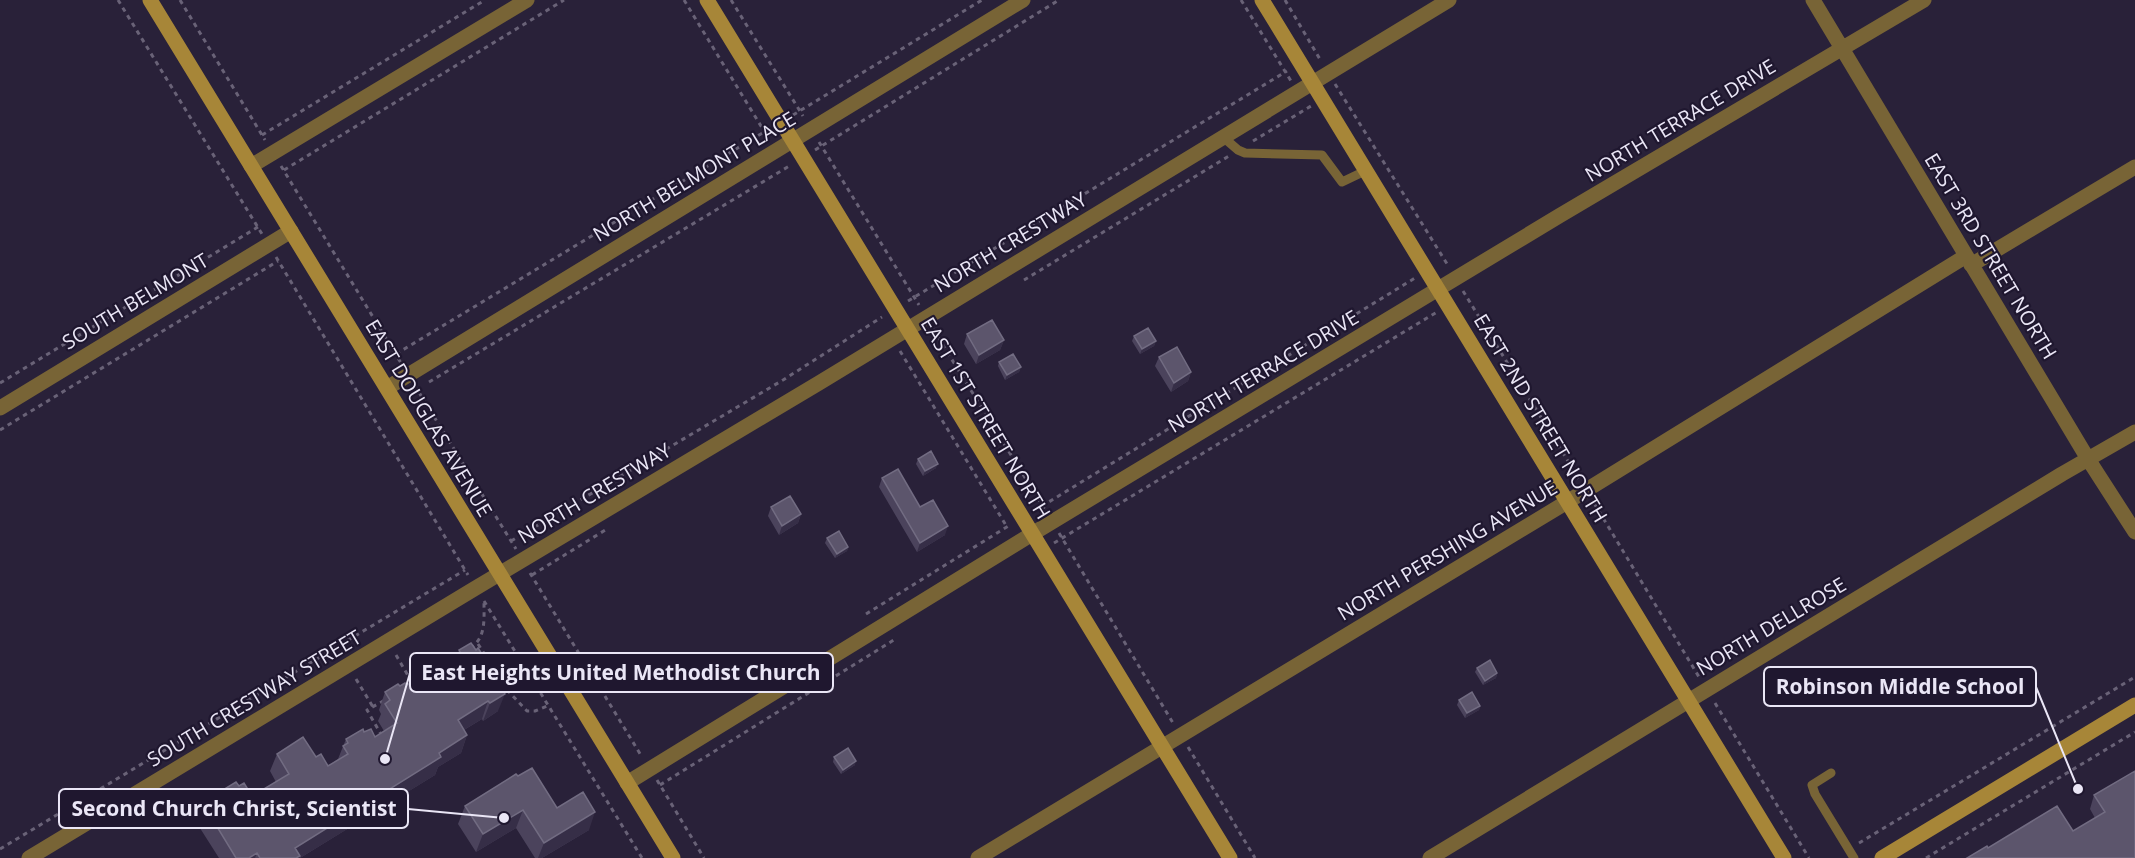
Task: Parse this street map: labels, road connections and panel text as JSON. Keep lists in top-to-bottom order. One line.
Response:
{"streets":{"street":["NORTH TERRACE DRIVE","NORTH BELMONT PLACE","NORTH CRESTWAY","EAST 3RD STREET NORTH","SOUTH BELMONT","EAST DOUGLAS AVENUE","EAST 1ST STREET NORTH","EAST 2ND STREET NORTH","NORTH PERSHING AVENUE","NORTH DELLROSE","SOUTH CRESTWAY STREET"]},"crossings":[["NORTH TERRACE DRIVE","EAST 3RD STREET NORTH"],["NORTH TERRACE DRIVE","EAST DOUGLAS AVENUE"],["NORTH TERRACE DRIVE","EAST 1ST STREET NORTH"],["NORTH TERRACE DRIVE","EAST 2ND STREET NORTH"],["NORTH BELMONT PLACE","EAST DOUGLAS AVENUE"],["NORTH BELMONT PLACE","EAST 1ST STREET NORTH"],["NORTH CRESTWAY","EAST DOUGLAS AVENUE"],["NORTH CRESTWAY","EAST 1ST STREET NORTH"],["NORTH CRESTWAY","EAST 2ND STREET NORTH"],["NORTH CRESTWAY","SOUTH CRESTWAY STREET"],["EAST 3RD STREET NORTH","NORTH PERSHING AVENUE"],["EAST 3RD STREET NORTH","NORTH DELLROSE"],["SOUTH BELMONT","EAST DOUGLAS AVENUE"],["EAST DOUGLAS AVENUE","SOUTH CRESTWAY STREET"],["EAST 1ST STREET NORTH","NORTH PERSHING AVENUE"],["EAST 2ND STREET NORTH","NORTH PERSHING AVENUE"],["EAST 2ND STREET NORTH","NORTH DELLROSE"]],"places":["East Heights United Methodist Church","Robinson Middle School","Second Church Christ, Scientist"]}
